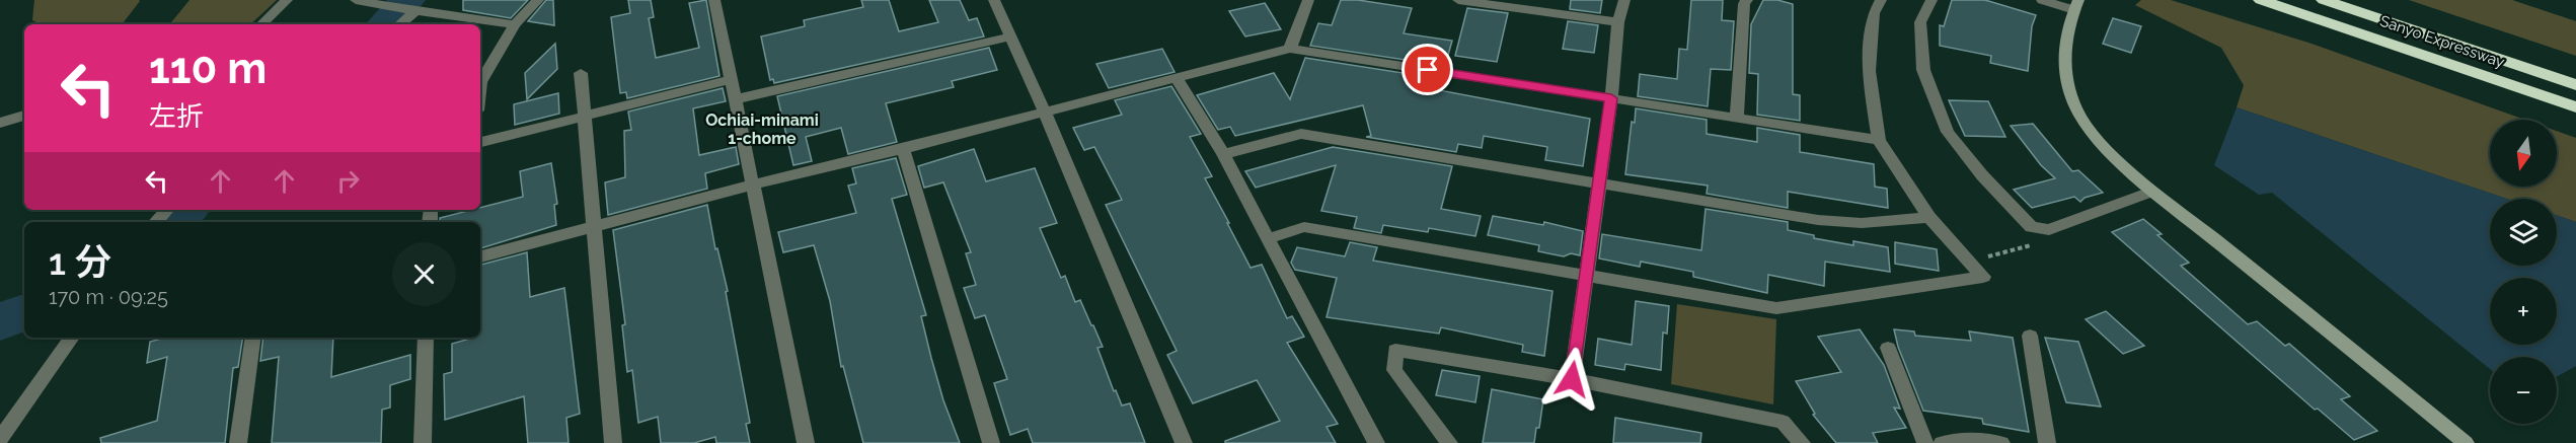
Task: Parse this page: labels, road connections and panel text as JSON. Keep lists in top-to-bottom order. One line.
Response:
{"streets":{"highway":["Sanyo Expressway"]},"districts":["Ochiai-minami 1-chome"],"north":"bottom","page":{"turn":["110 m","左折"],"map_buttons":["+","−"],"heading":["1 分","170 m · 09:25"]}}
